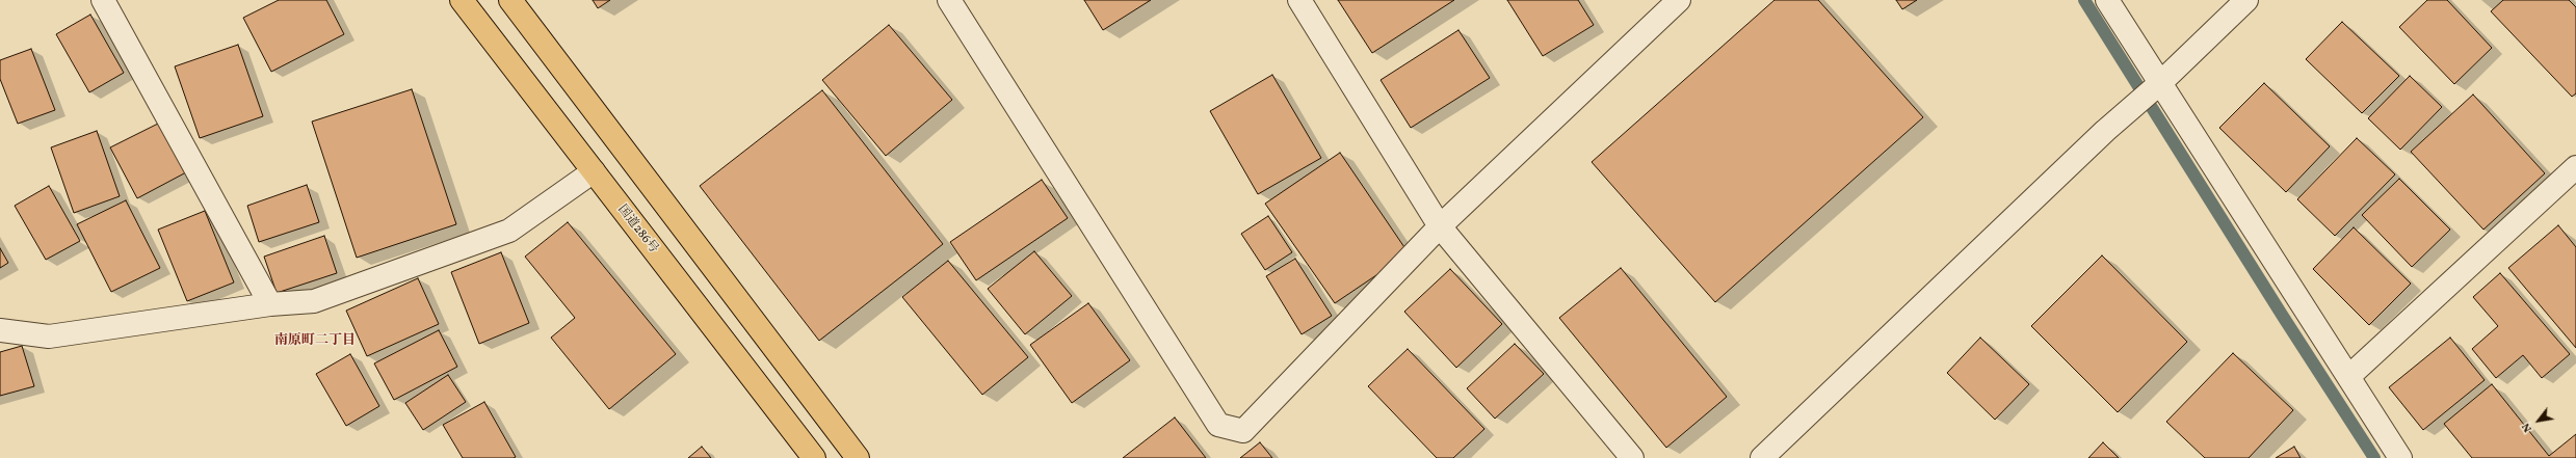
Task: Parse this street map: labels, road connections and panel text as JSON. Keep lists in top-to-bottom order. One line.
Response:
{"streets":{"highway":["国道286号"]},"districts":["南原町二丁目"],"north":"bottom left"}
